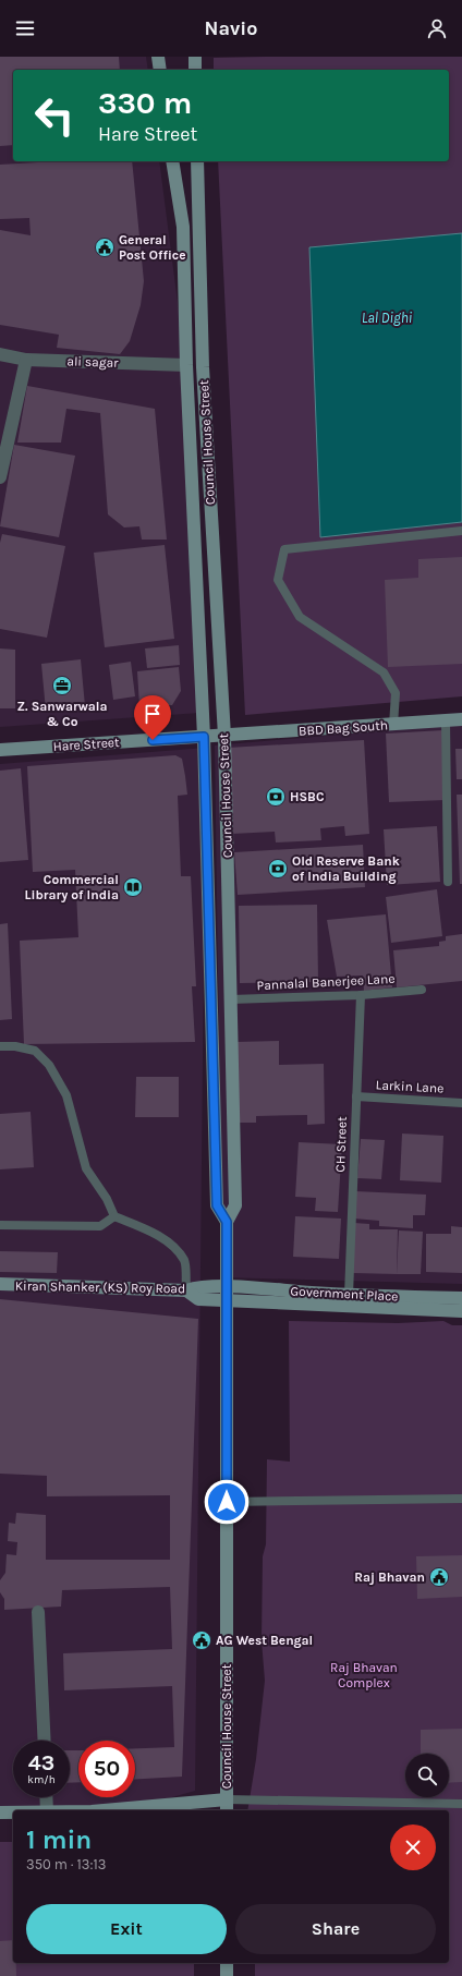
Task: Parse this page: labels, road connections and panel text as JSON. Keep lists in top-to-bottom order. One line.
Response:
{"streets":{"main road":["Council House Street","BBD Bag South","Hare Street","Kiran Shanker (KS) Roy Road","Government Place"],"street":["ali sagar"],"lane":["Pannalal Banerjee Lane","Larkin Lane","CH Street"]},"crossings":[["ali sagar","Council House Street"],["Council House Street","BBD Bag South"],["Council House Street","Hare Street"],["Council House Street","Pannalal Banerjee Lane"],["Council House Street","Kiran Shanker (KS) Roy Road"],["Council House Street","Government Place"],["BBD Bag South","Hare Street"],["Pannalal Banerjee Lane","CH Street"],["Larkin Lane","CH Street"],["CH Street","Government Place"],["Kiran Shanker (KS) Roy Road","Government Place"]],"water":["Lal Dighi"],"parks":["Raj Bhavan Complex"],"places":{"public building":["General Post Office","Raj Bhavan","AG West Bengal"],"office":["Z. Sanwarwala & Co"],"bank":["HSBC","Old Reserve Bank of India Building"],"library":["Commercial Library of India"]},"page":{"header":"Navio","turn":["330 m","Hare Street"],"speed":"43 km/h","limit":"50","heading":["1 min","350 m · 13:13"],"buttons":["Exit","Share"]}}
